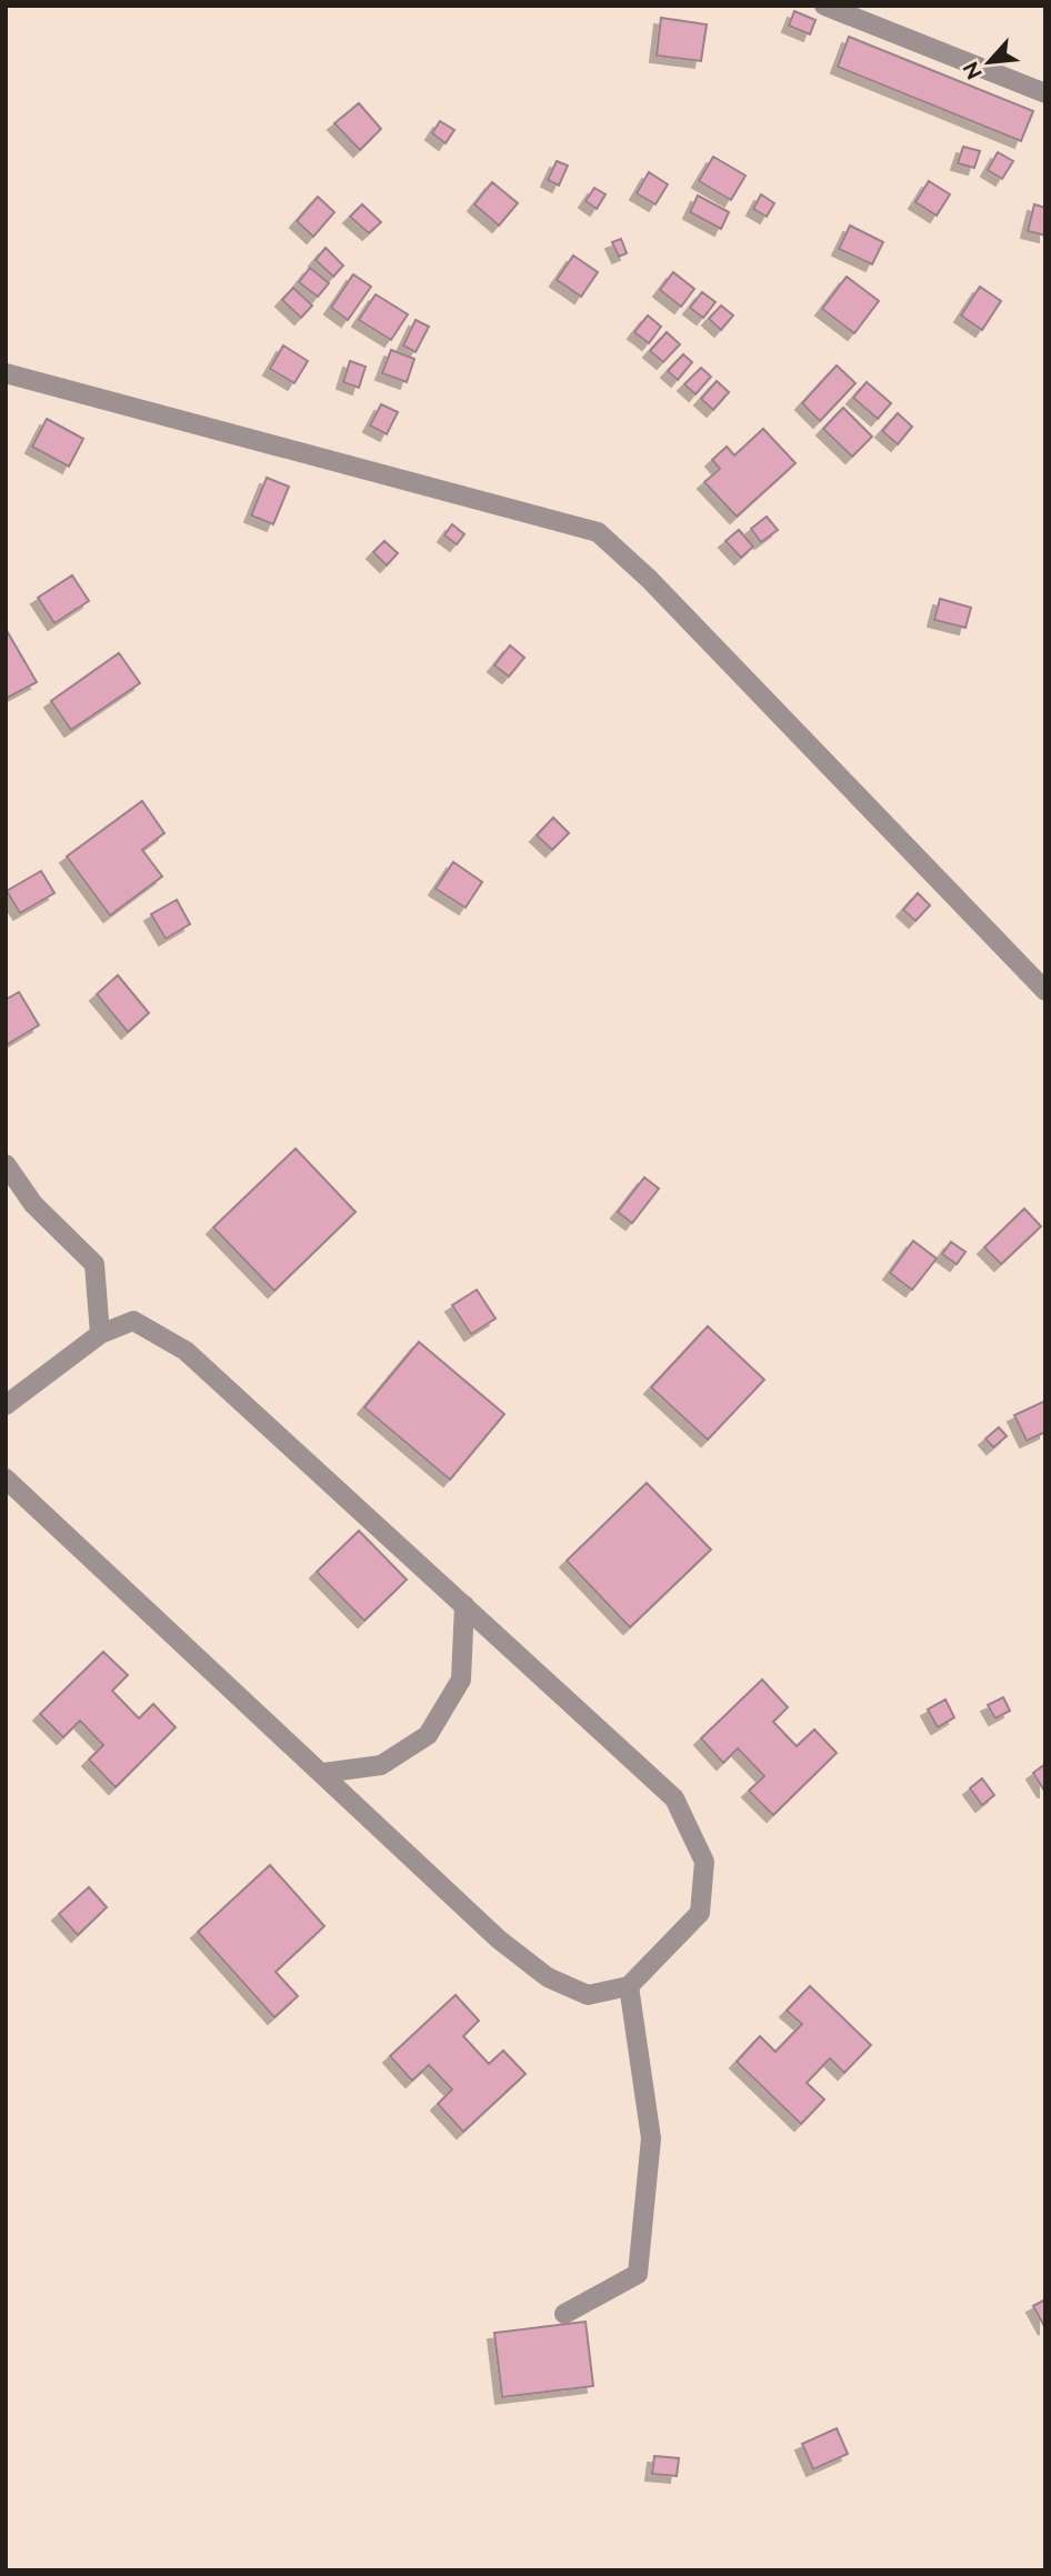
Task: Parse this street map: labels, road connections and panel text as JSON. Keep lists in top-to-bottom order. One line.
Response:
{"north":"bottom left"}
